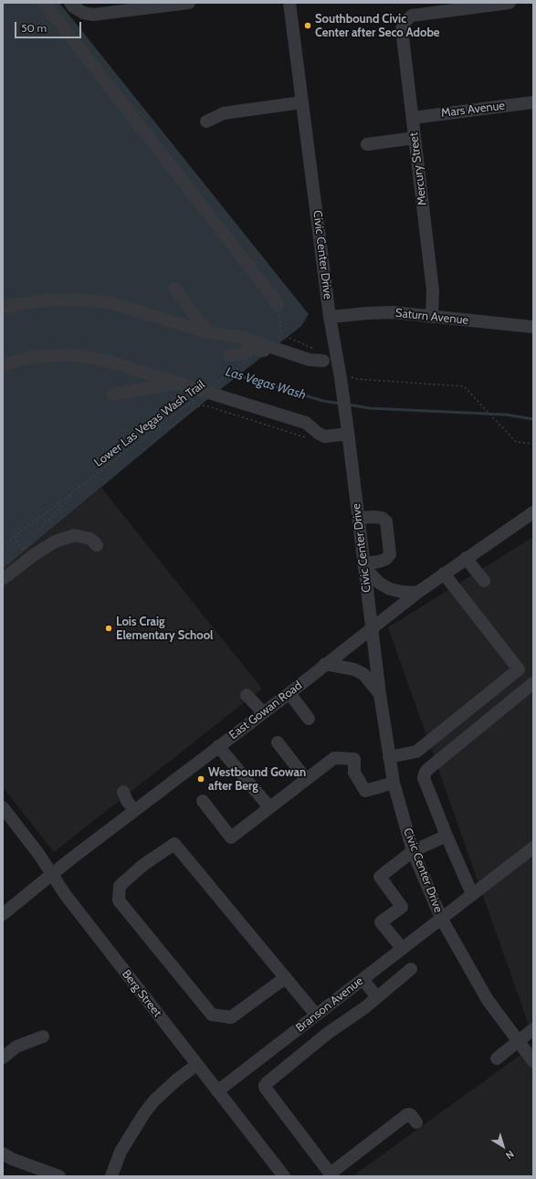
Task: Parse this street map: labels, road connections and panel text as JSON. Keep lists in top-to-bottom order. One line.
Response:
{"streets":{"street":["Mars Avenue","Mercury Street","Civic Center Drive","Saturn Avenue","East Gowan Road","Berg Street","Branson Avenue"],"path":["Lower Las Vegas Wash Trail"]},"crossings":[["Mars Avenue","Mercury Street"],["Mercury Street","Saturn Avenue"],["Civic Center Drive","Saturn Avenue"],["Civic Center Drive","East Gowan Road"],["Civic Center Drive","Branson Avenue"],["East Gowan Road","Berg Street"],["Berg Street","Branson Avenue"]],"water":["Las Vegas Wash"],"places":["Southbound Civic Center after Seco Adobe","Lois Craig Elementary School","Westbound Gowan after Berg"],"scale_bar":"50 m","north":"bottom right"}
